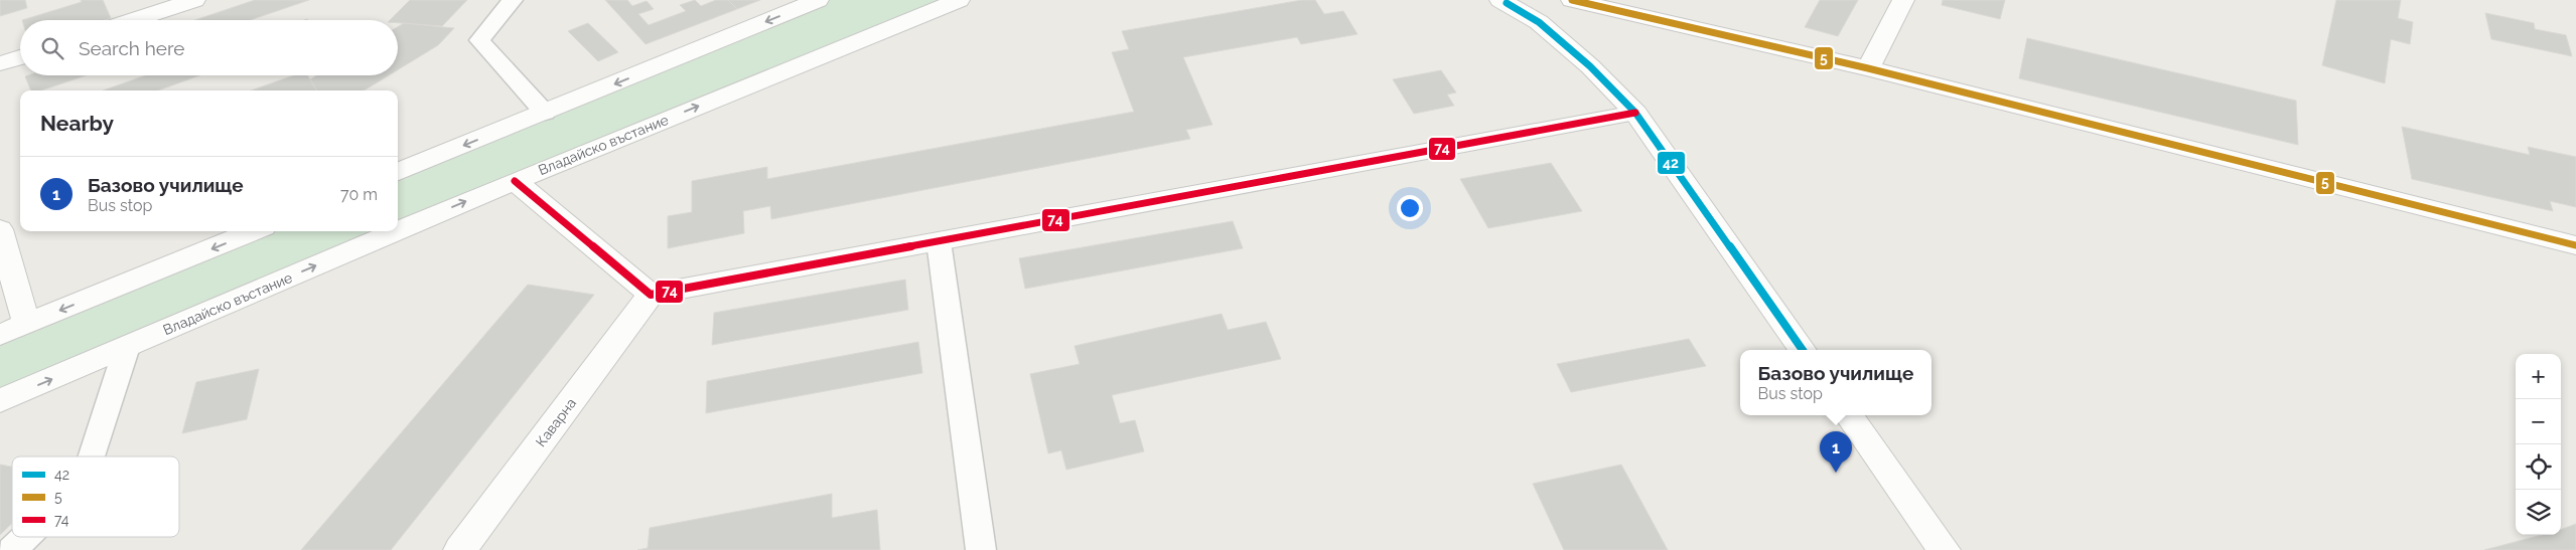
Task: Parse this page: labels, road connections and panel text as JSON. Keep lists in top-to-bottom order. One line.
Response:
{"streets":{"street":["Владайско въстание","Каварна"]},"lines":["transit line 5","transit line 42","transit line 74"],"legend":["42","5","74"],"page":{"search":"Search here","heading":"Nearby","list":[{"mark":"1","name":"Базово училище","note":"Bus stop","value":"70 m"}],"popup":["Базово училище","Bus stop"],"map_buttons":["+","−"],"pins":"1"}}
